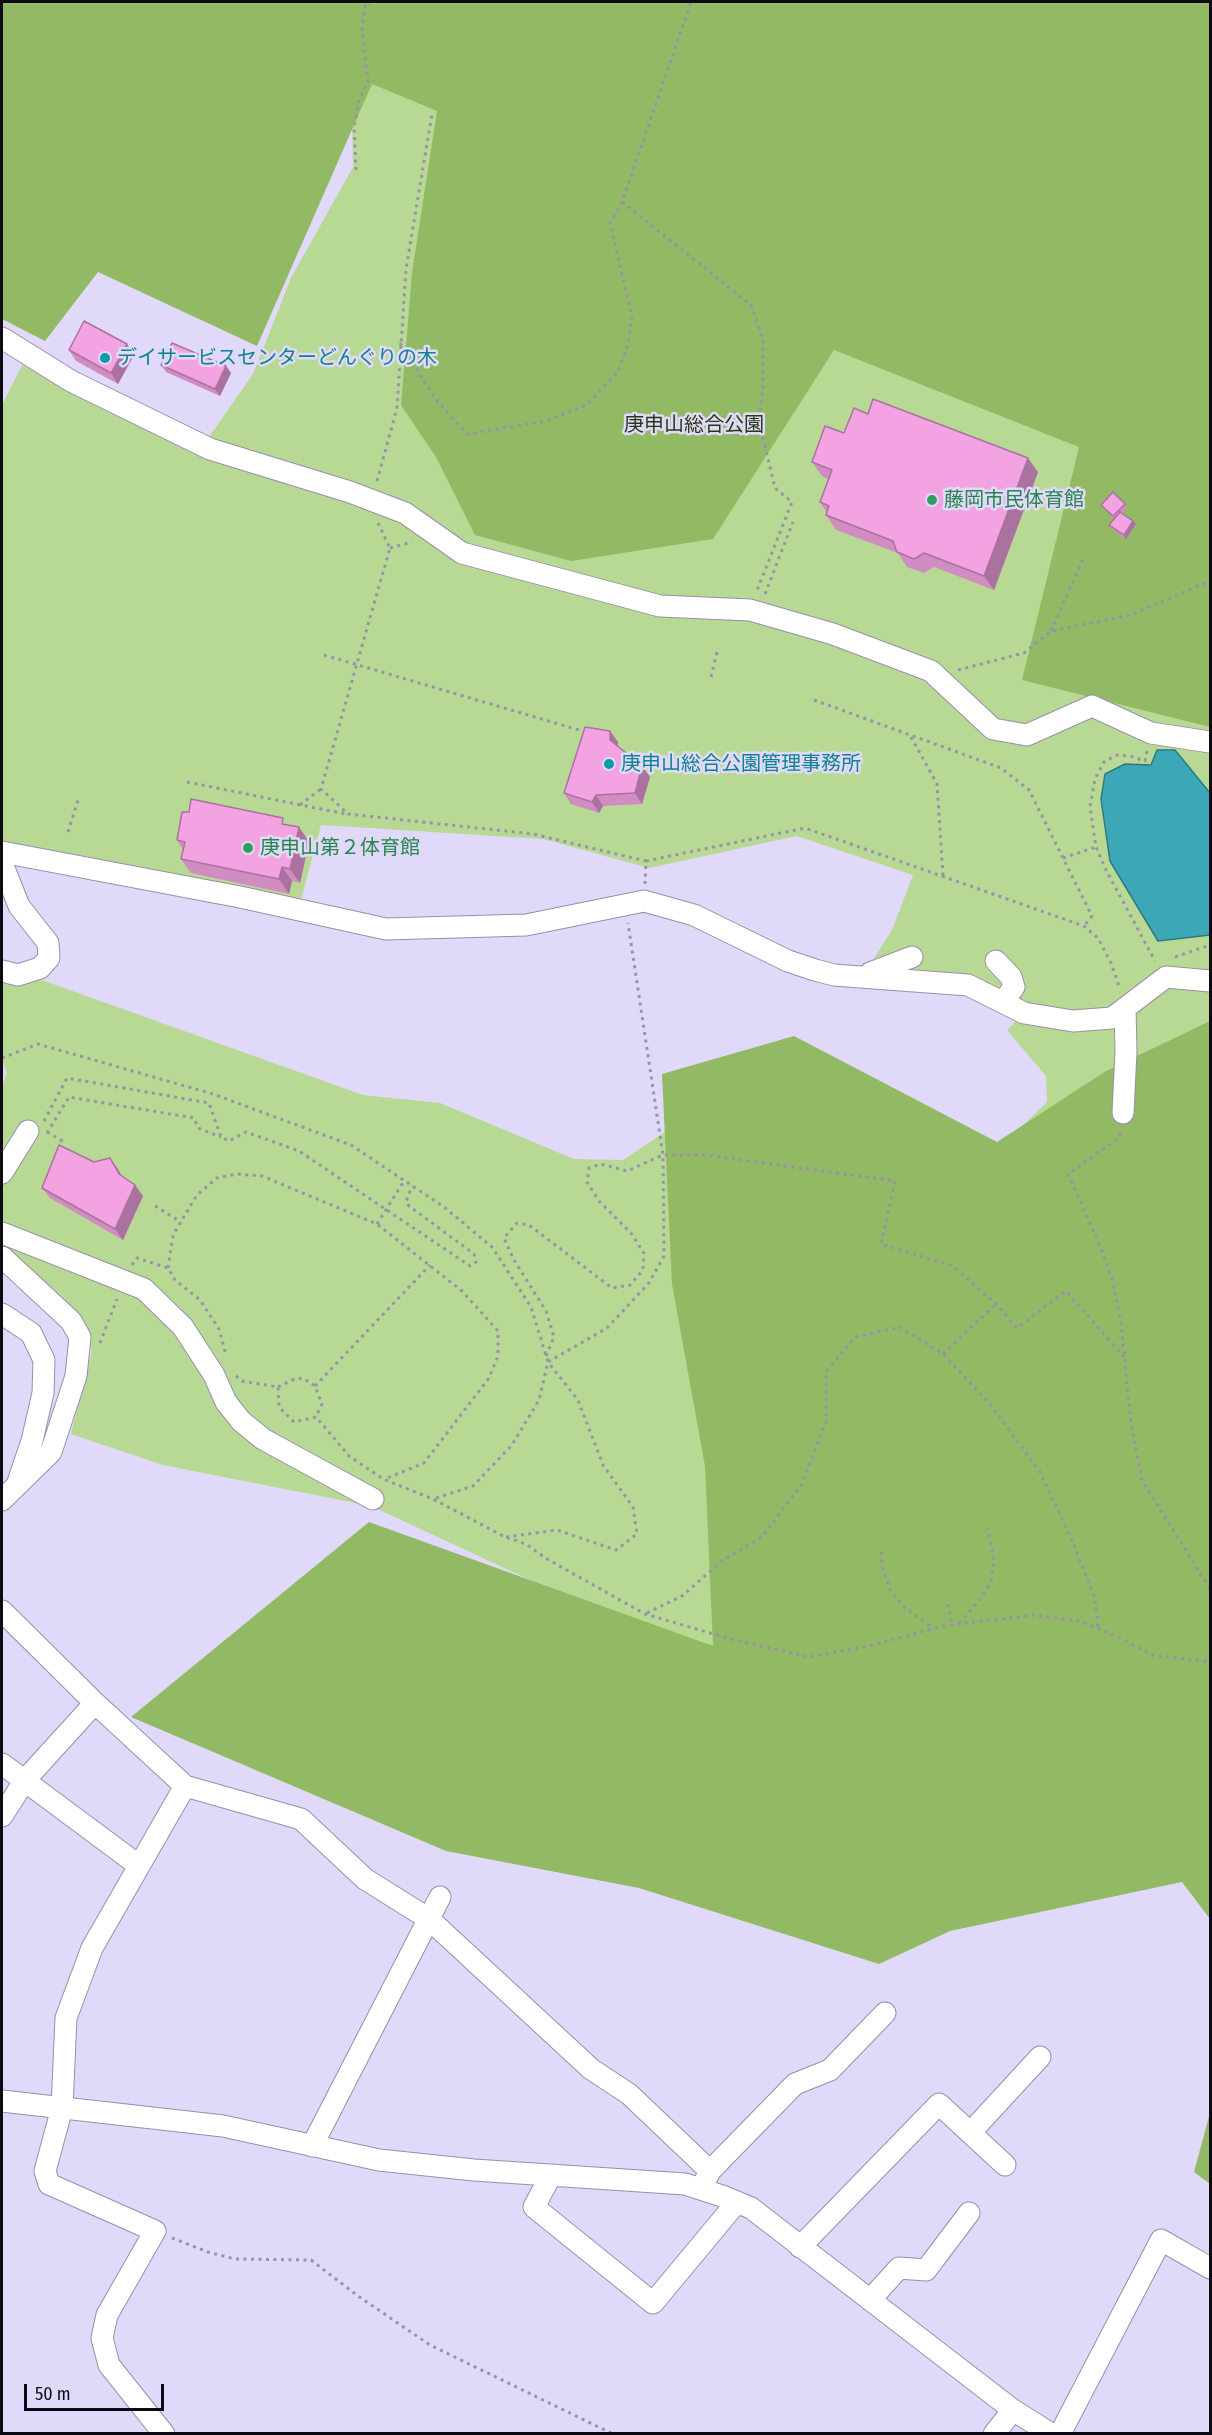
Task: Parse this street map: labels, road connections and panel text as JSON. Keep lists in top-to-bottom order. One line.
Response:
{"parks":["庚申山総合公園"],"places":["デイサービスセンターどんぐりの木","藤岡市民体育館","庚申山総合公園管理事務所","庚申山第２体育館"],"scale_bar":"50 m"}
